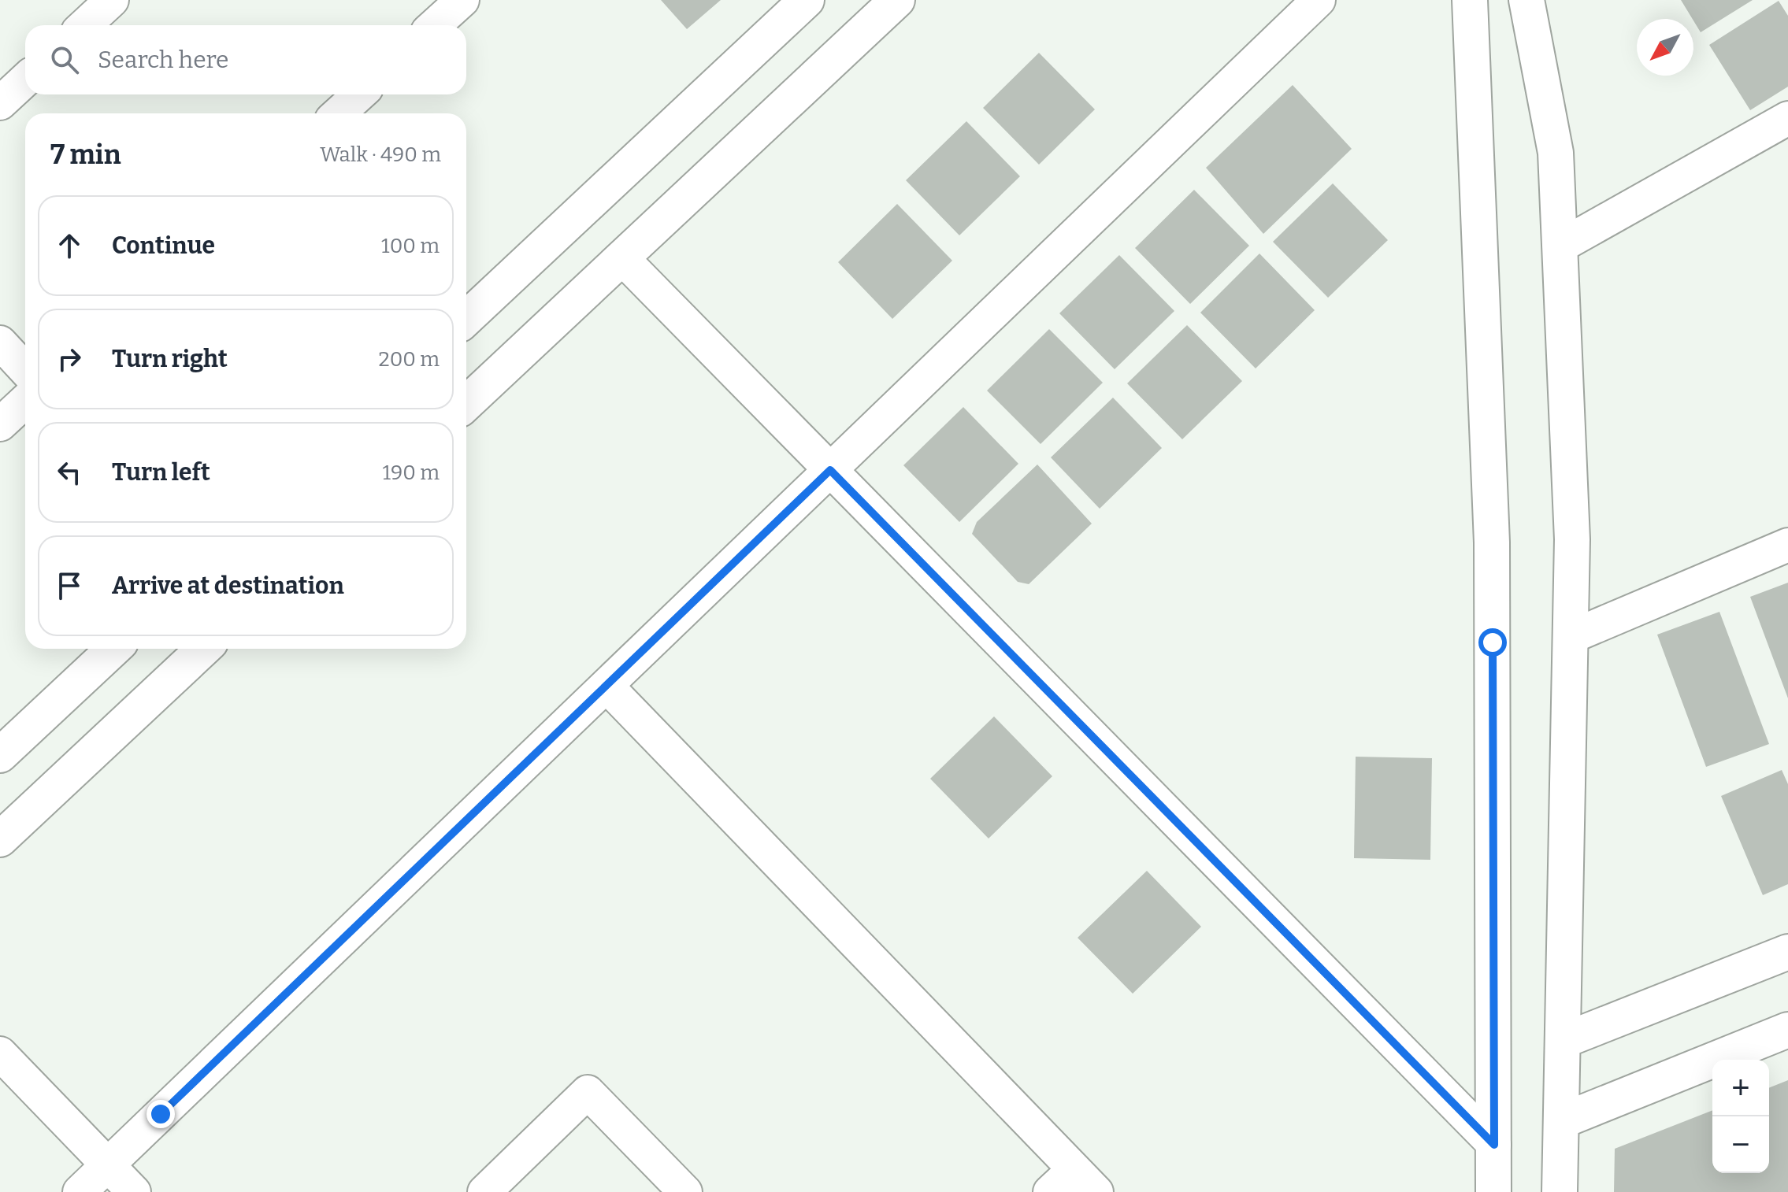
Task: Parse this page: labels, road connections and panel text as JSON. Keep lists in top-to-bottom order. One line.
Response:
{"north":"bottom left","page":{"search":"Search here","heading":["7 min","Walk · 490 m"],"list":[["Continue","100 m"],["Turn right","200 m"],["Turn left","190 m"],"Arrive at destination"],"map_buttons":["+","−"]}}
